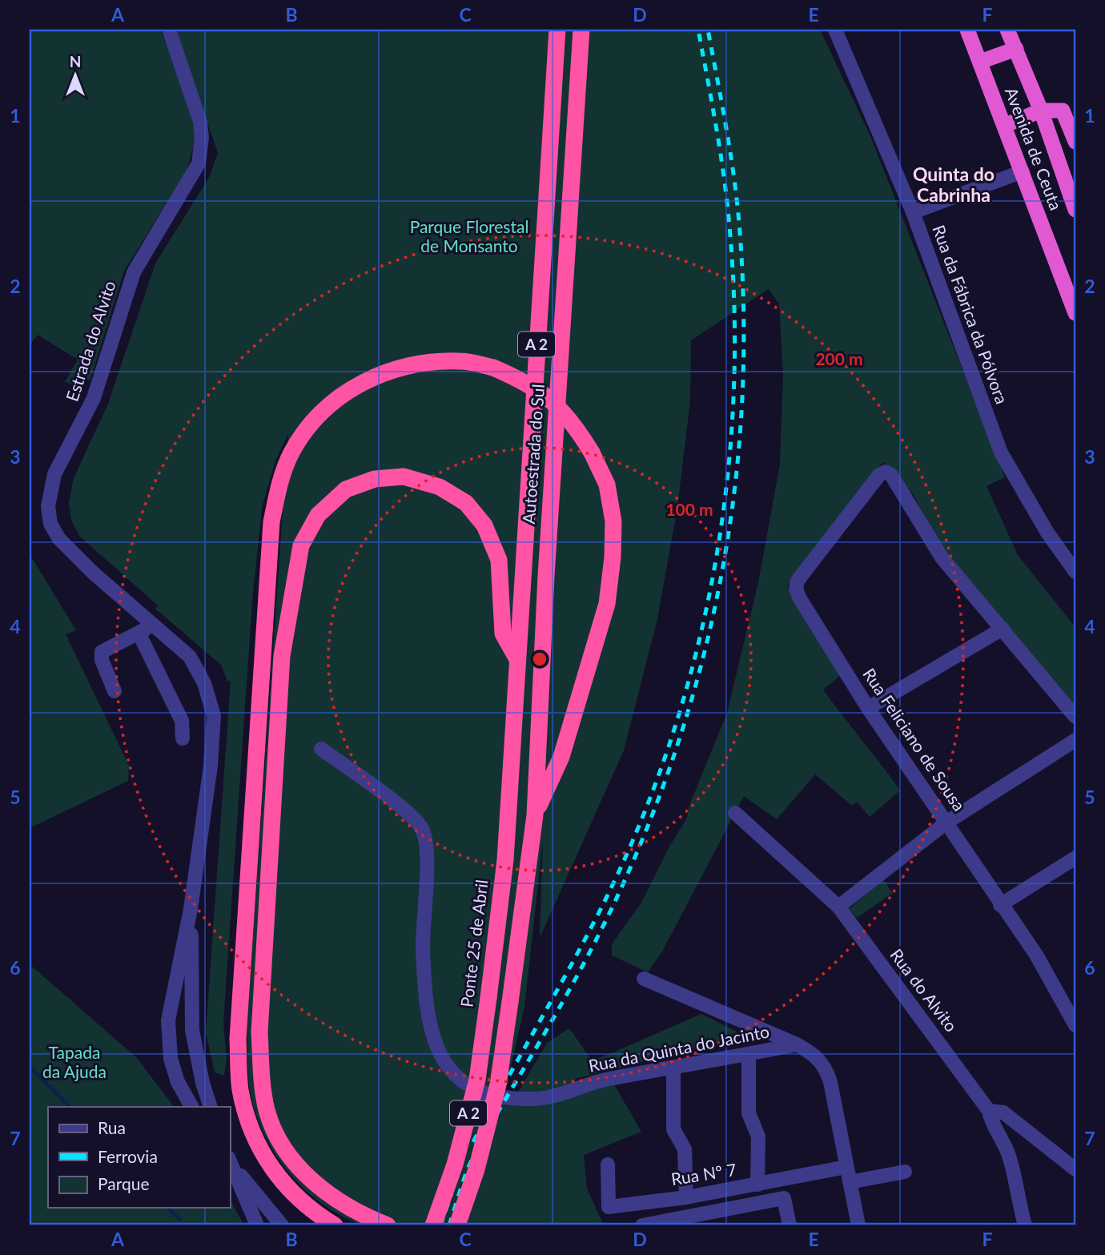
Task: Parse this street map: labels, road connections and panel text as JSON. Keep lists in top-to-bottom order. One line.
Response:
{"streets":{"highway":["Avenida de Ceuta","A 2","Autoestrada do Sul","Ponte 25 de Abril"],"street":["Rua da Fábrica da Pólvora","Estrada do Alvito","Rua Feliciano de Sousa","Rua do Alvito","Rua da Quinta do Jacinto","Rua Nº 7"]},"crossings":[["A 2","Autoestrada do Sul"],["Autoestrada do Sul","Ponte 25 de Abril"],["Rua da Quinta do Jacinto","Rua Nº 7"]],"districts":["Quinta do Cabrinha"],"parks":["Parque Florestal de Monsanto","Tapada da Ajuda"],"legend":["Rua","Ferrovia","Parque"],"north":"top","grid":{"columns":["A","B","C","D","E","F"],"rows":["1","2","3","4","5","6","7"]},"rings":["200 m","100 m"]}
